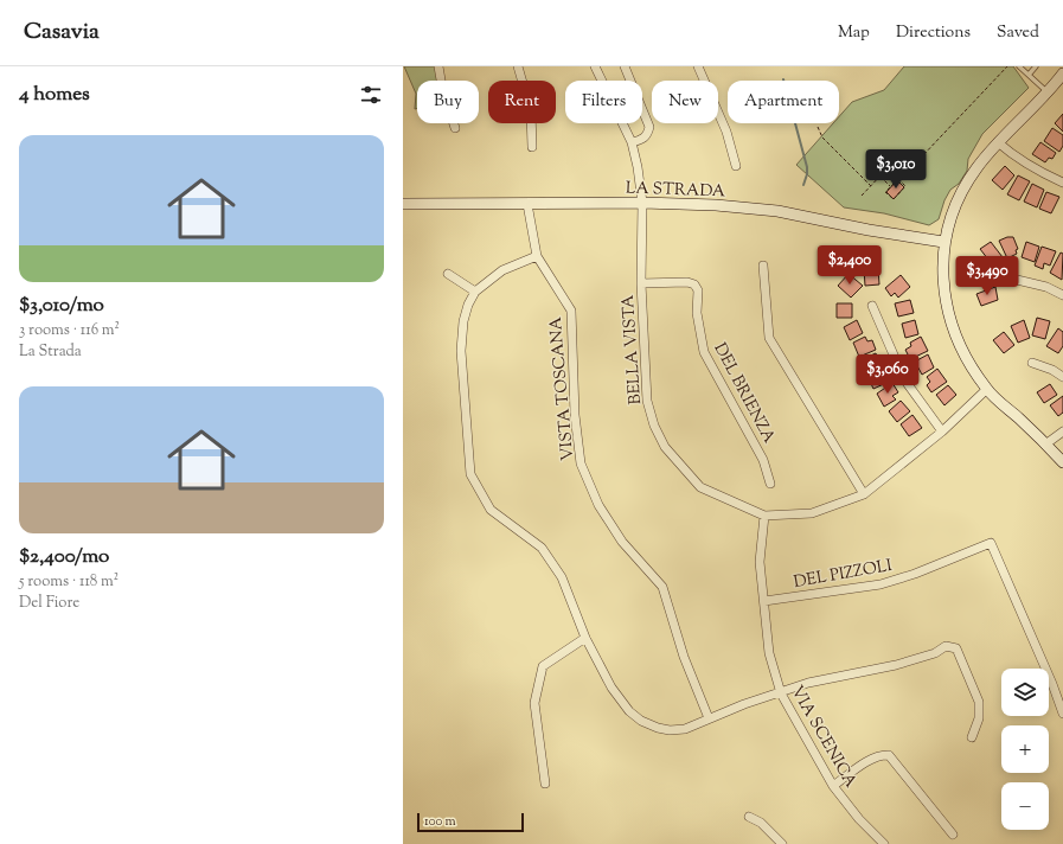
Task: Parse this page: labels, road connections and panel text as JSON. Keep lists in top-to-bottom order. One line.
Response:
{"streets":{"street":["LA STRADA","BELLA VISTA","VISTA TOSCANA","DEL BRIENZA","DEL PIZZOLI","VIA SCENICA"]},"crossings":[["LA STRADA","BELLA VISTA"],["LA STRADA","VISTA TOSCANA"],["BELLA VISTA","DEL BRIENZA"],["BELLA VISTA","VIA SCENICA"],["DEL PIZZOLI","VIA SCENICA"]],"scale_bar":"100 m","page":{"header":"Casavia","nav":["Map","Directions","Saved"],"heading":"4 homes","chip":["Buy","Rent","Filters","New","Apartment"],"list":[{"name":"$3,010/mo","note":"3 rooms · 116 m² · La Strada"},{"name":"$2,400/mo","note":"5 rooms · 118 m² · Del Fiore"}],"price":["$3,010","$2,400","$3,490","$3,060"],"map_buttons":["+","−"],"scale":"100 m"}}
